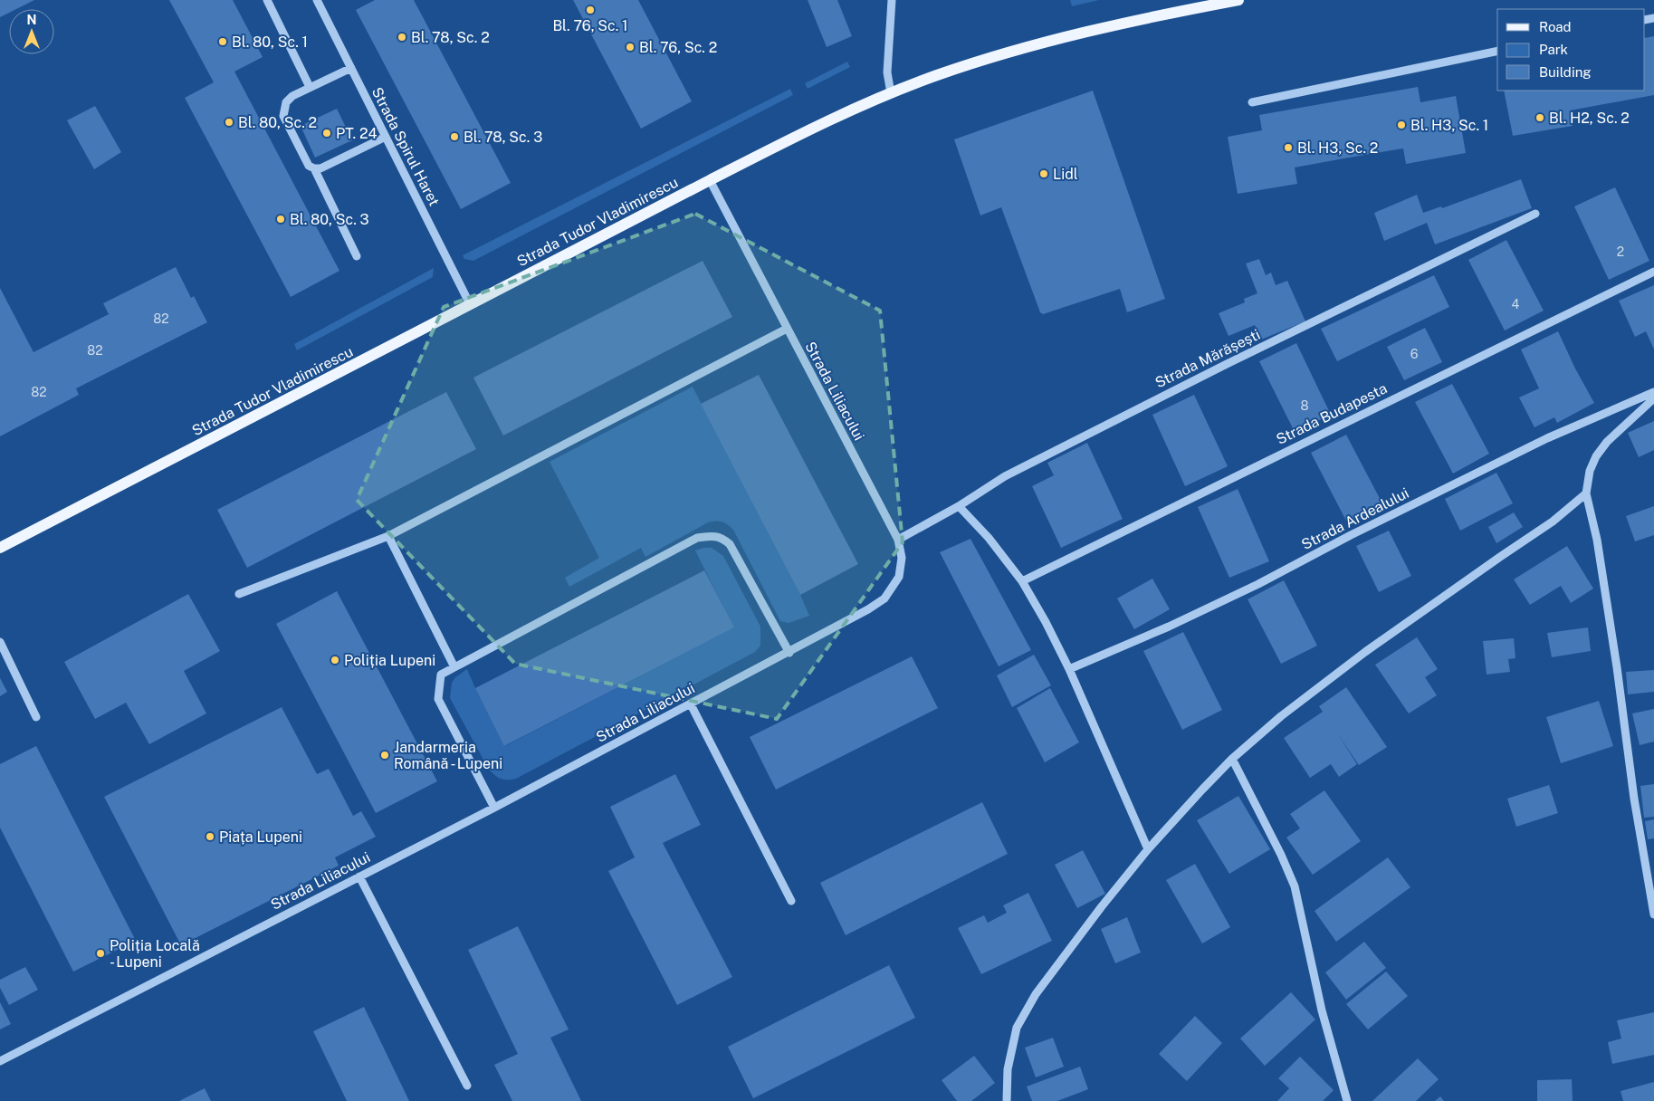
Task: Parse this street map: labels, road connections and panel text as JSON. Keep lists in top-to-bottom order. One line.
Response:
{"streets":{"main road":["Strada Tudor Vladimirescu"],"street":["Strada Spirul Haret","Strada Mărășești","Strada Liliacului","Strada Budapesta","Strada Ardealului"]},"crossings":[["Strada Spirul Haret","Strada Tudor Vladimirescu"],["Strada Tudor Vladimirescu","Strada Liliacului"],["Strada Mărășești","Strada Liliacului"]],"places":["Bl. 76, Sc. 1","Bl. 78, Sc. 2","Bl. 80, Sc. 1","Bl. 76, Sc. 2","Bl. H2, Sc. 2","Bl. 80, Sc. 2","Bl. H3, Sc. 1","PT. 24","Bl. 78, Sc. 3","Bl. H3, Sc. 2","Lidl","Bl. 80, Sc. 3","Poliția Lupeni","Jandarmeria Română - Lupeni","Piața Lupeni","Poliția Locală - Lupeni"],"house_numbers":["2","4","82","82","6","82","8"],"legend":["Road","Park","Building"],"north":"top"}
